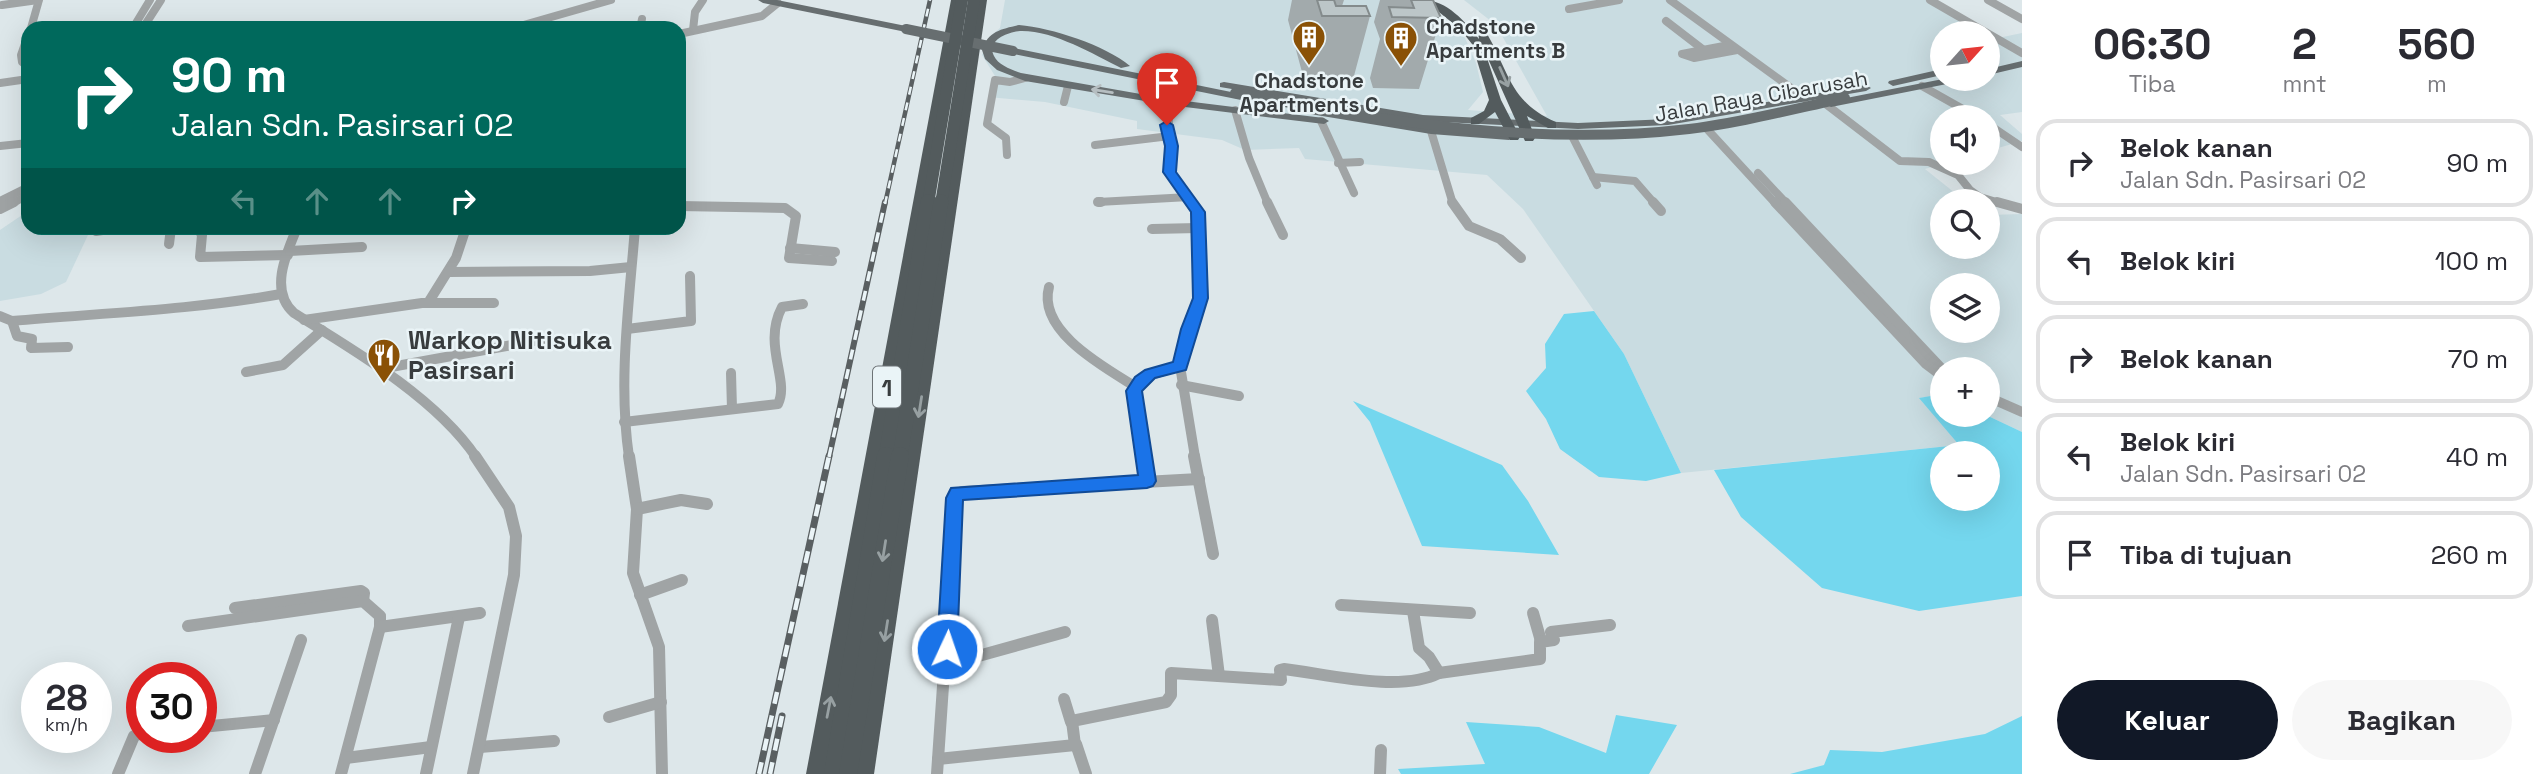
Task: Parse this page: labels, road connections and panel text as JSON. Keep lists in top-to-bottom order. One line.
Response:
{"streets":{"highway":["1"],"main road":["Jalan Raya Cibarusah"]},"places":{"building":["Chadstone Apartments C","Chadstone Apartments B"],"restaurant":["Warkop Nitisuka Pasirsari"]},"north":"top right","page":{"eta":["06:30","Tiba","2","mnt","560","m"],"map_buttons":["+","−"],"turn":["90 m","Jalan Sdn. Pasirsari 02"],"list":[{"name":"Belok kanan","note":"Jalan Sdn. Pasirsari 02","value":"90 m"},{"name":"Belok kiri","value":"100 m"},{"name":"Belok kanan","value":"70 m"},{"name":"Belok kiri","note":"Jalan Sdn. Pasirsari 02","value":"40 m"},{"name":"Tiba di tujuan","value":"260 m"}],"speed":"28 km/h","limit":"30","buttons":["Keluar","Bagikan"]}}
